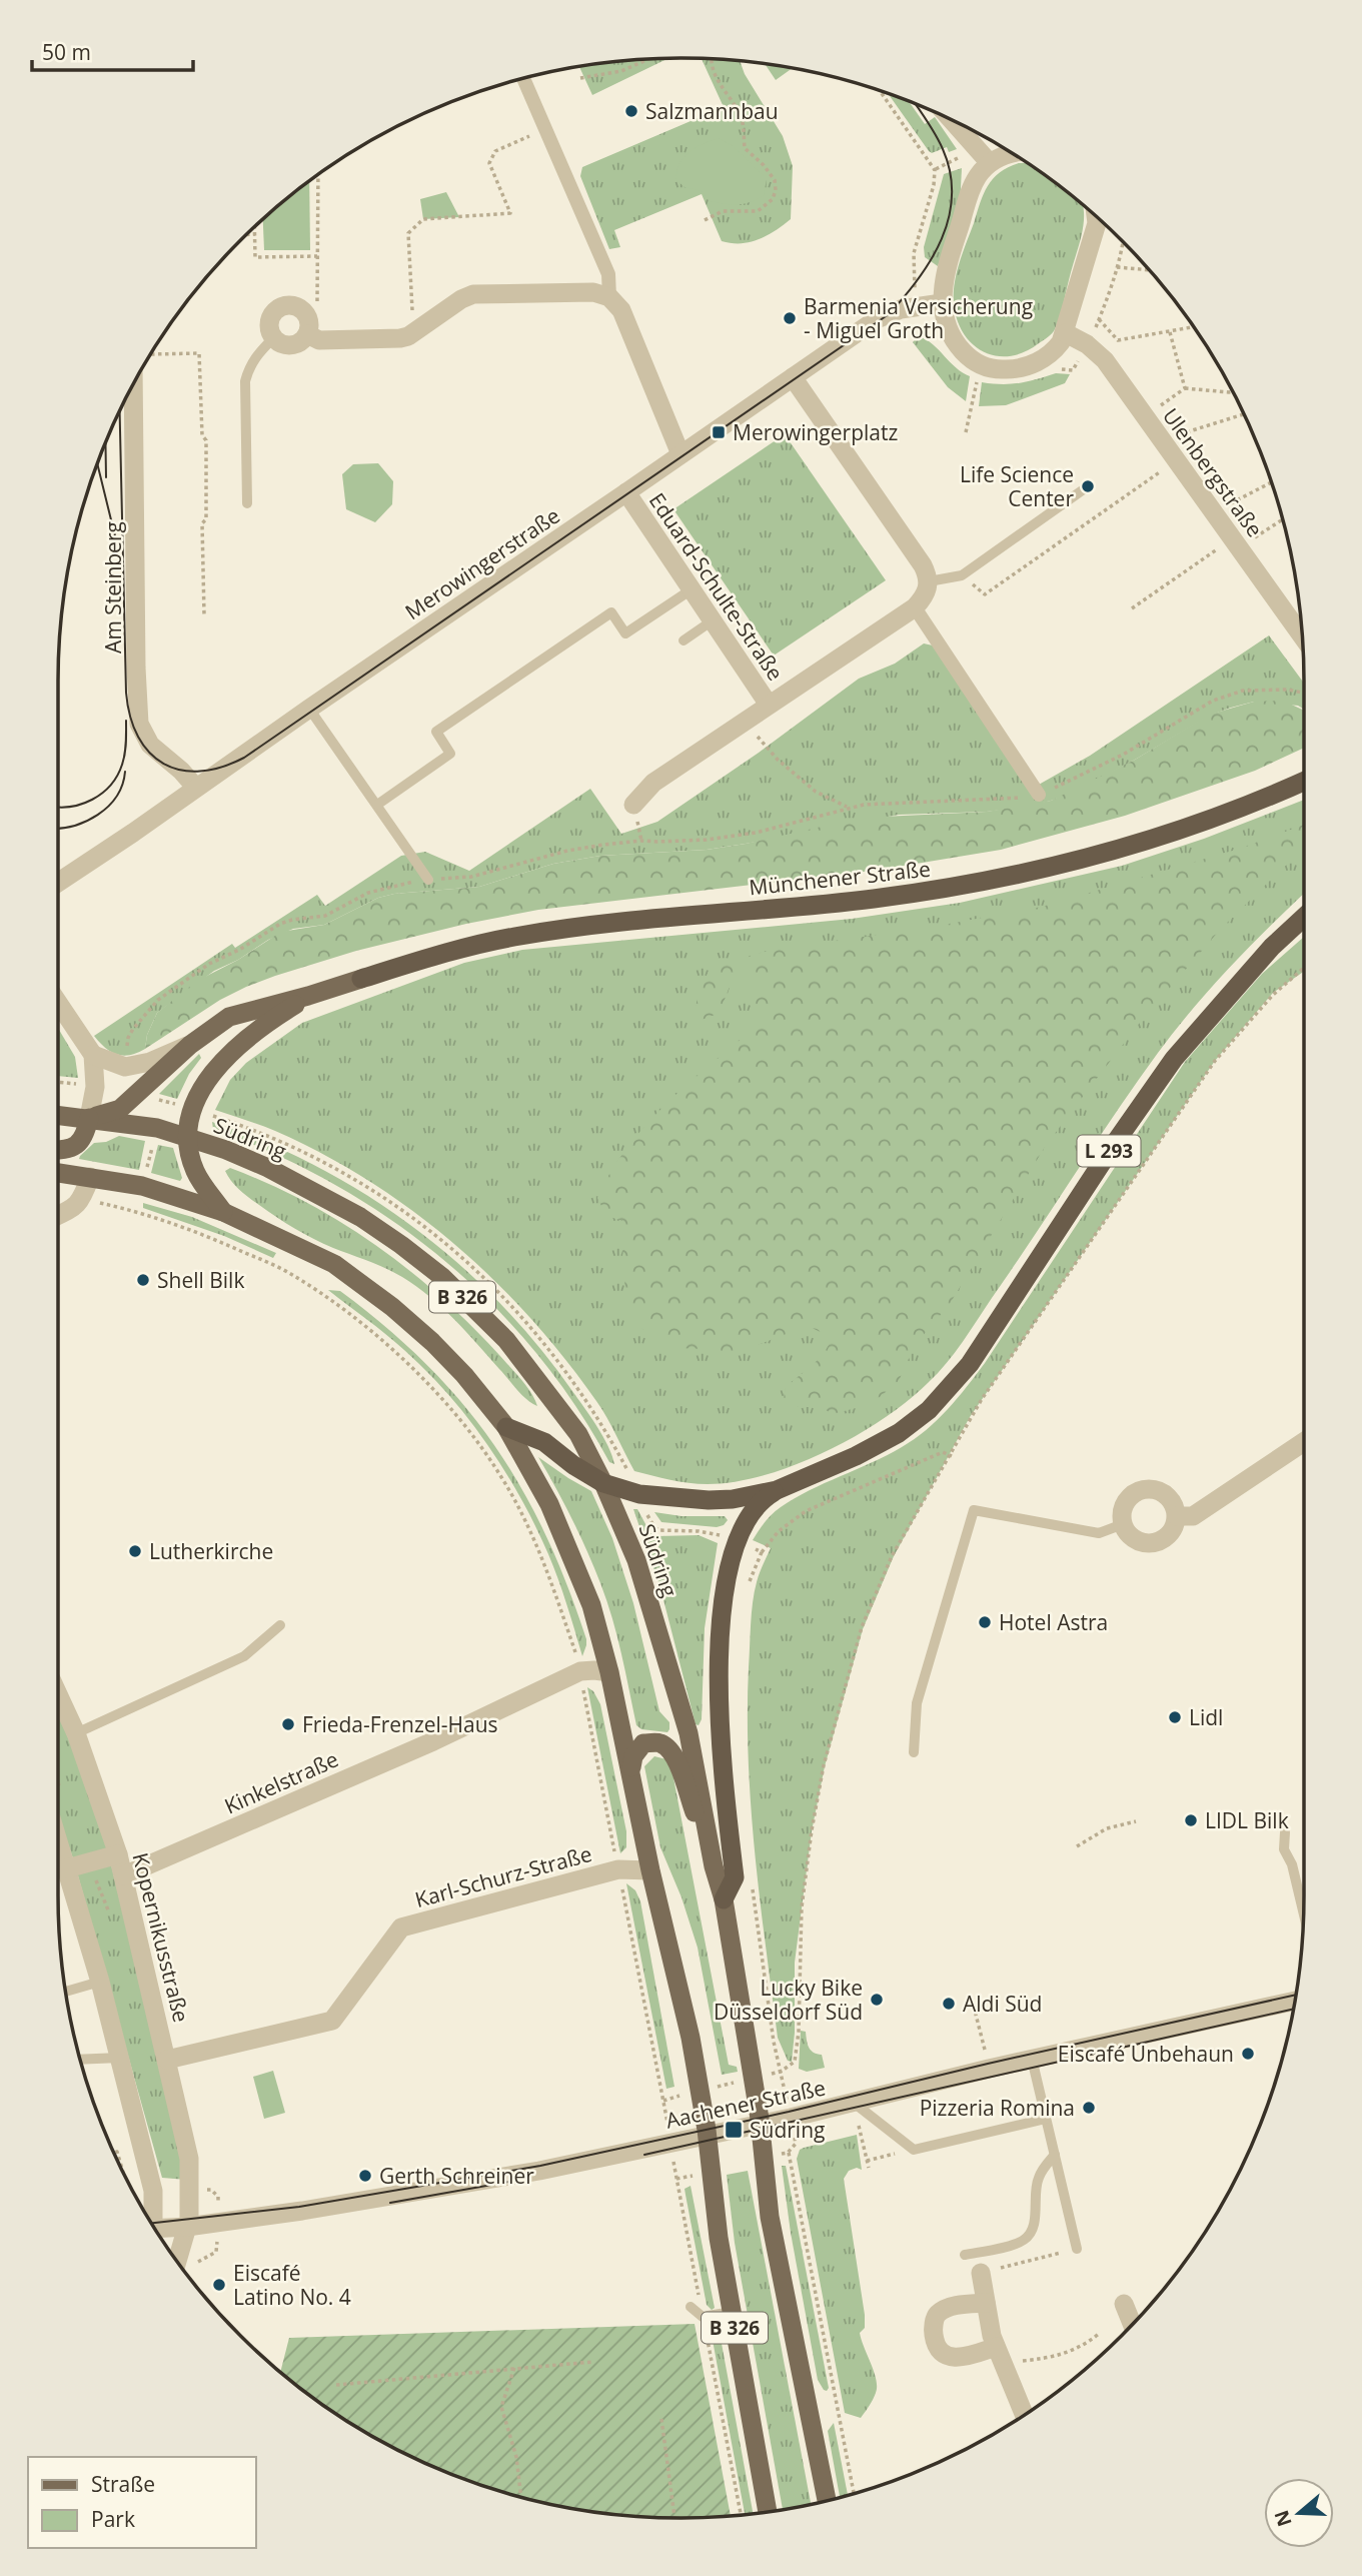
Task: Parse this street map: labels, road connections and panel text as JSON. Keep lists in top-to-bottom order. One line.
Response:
{"streets":{"highway":["Münchener Straße","L 293"],"main road":["Südring","B 326"],"street":["Ulenbergstraße","Merowingerstraße","Eduard-Schulte-Straße","Am Steinberg","Kinkelstraße","Karl-Schurz-Straße","Kopernikusstraße","Aachener Straße"]},"crossings":[["Merowingerstraße","Eduard-Schulte-Straße"],["Merowingerstraße","Am Steinberg"],["Münchener Straße","B 326"],["Südring","B 326"],["Südring","Aachener Straße"],["B 326","Kinkelstraße"],["B 326","Karl-Schurz-Straße"],["B 326","Aachener Straße"],["Kinkelstraße","Kopernikusstraße"],["Karl-Schurz-Straße","Kopernikusstraße"],["Kopernikusstraße","Aachener Straße"]],"places":{"other":["Salzmannbau","Barmenia Versicherung - Miguel Groth","Life Science Center","Shell Bilk","Lutherkirche","Hotel Astra","Lidl","Frieda-Frenzel-Haus","LIDL Bilk","Lucky Bike Düsseldorf Süd","Aldi Süd","Eiscafé Unbehaun","Pizzeria Romina","Gerth Schreiner","Eiscafé Latino No. 4"],"transit":["Merowingerplatz","Südring"]},"legend":["Straße","Park"],"scale_bar":"50 m","north":"left"}
